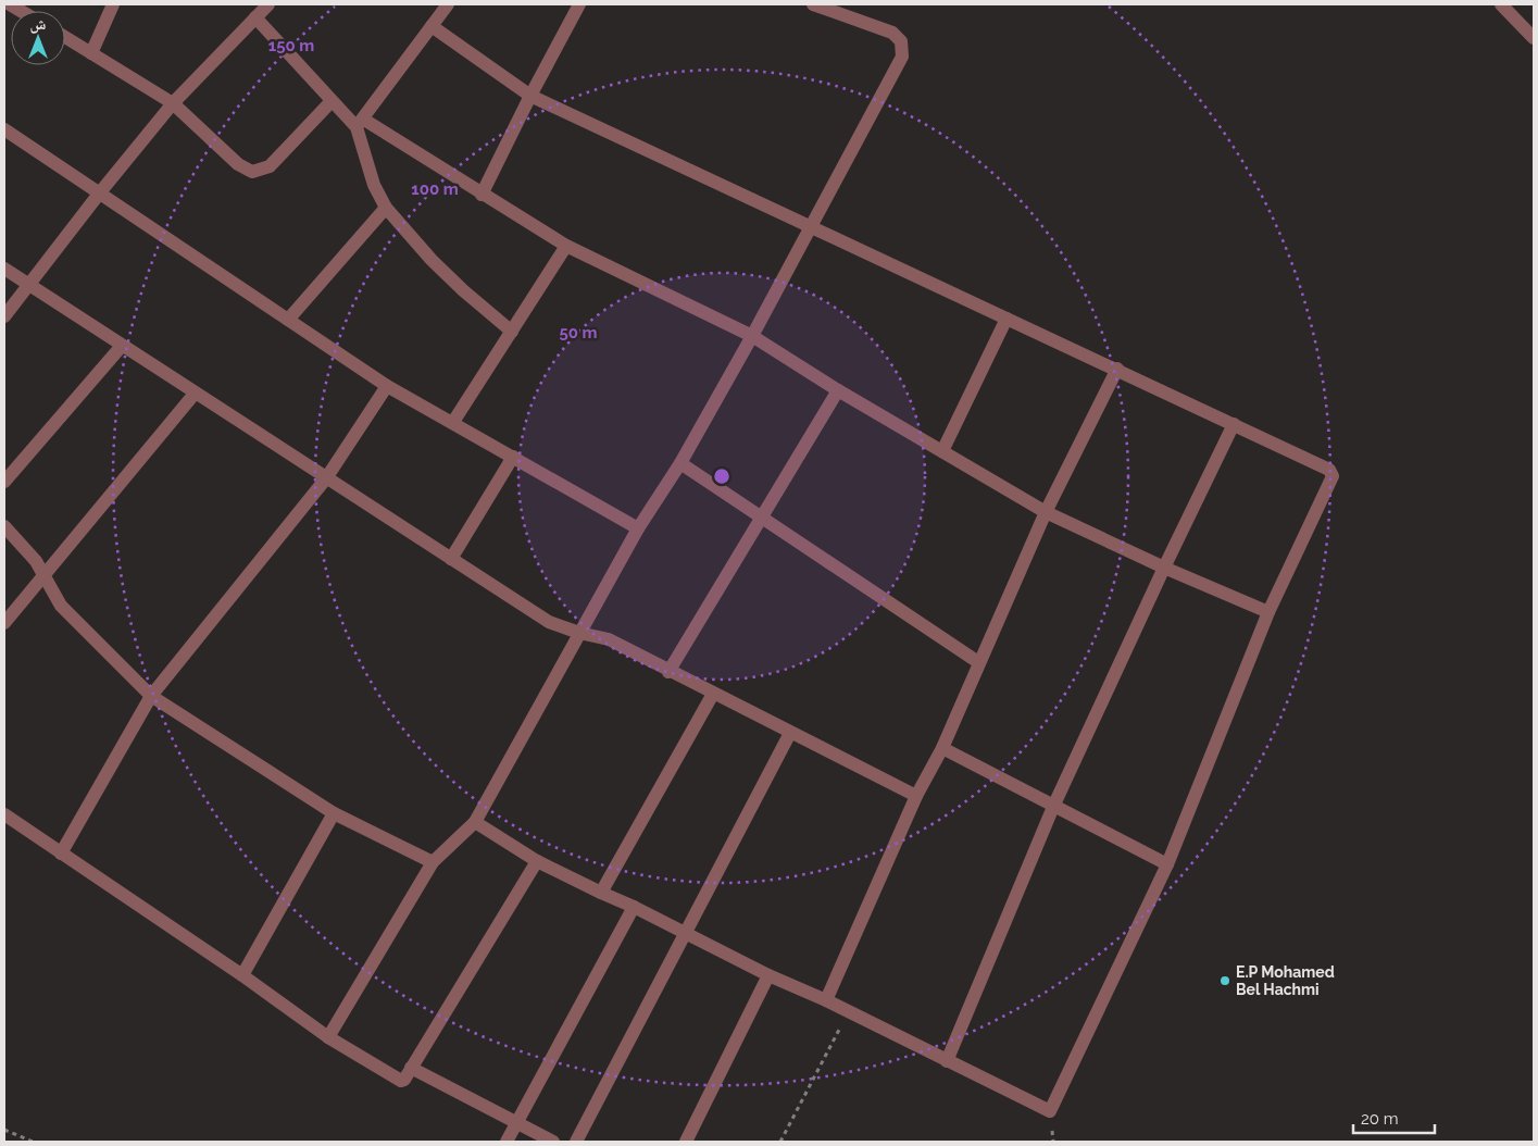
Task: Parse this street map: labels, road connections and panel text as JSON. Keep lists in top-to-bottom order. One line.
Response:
{"places":["E.P Mohamed Bel Hachmi"],"scale_bar":"20 m","north":"top","rings":["150 m","100 m","50 m"]}
